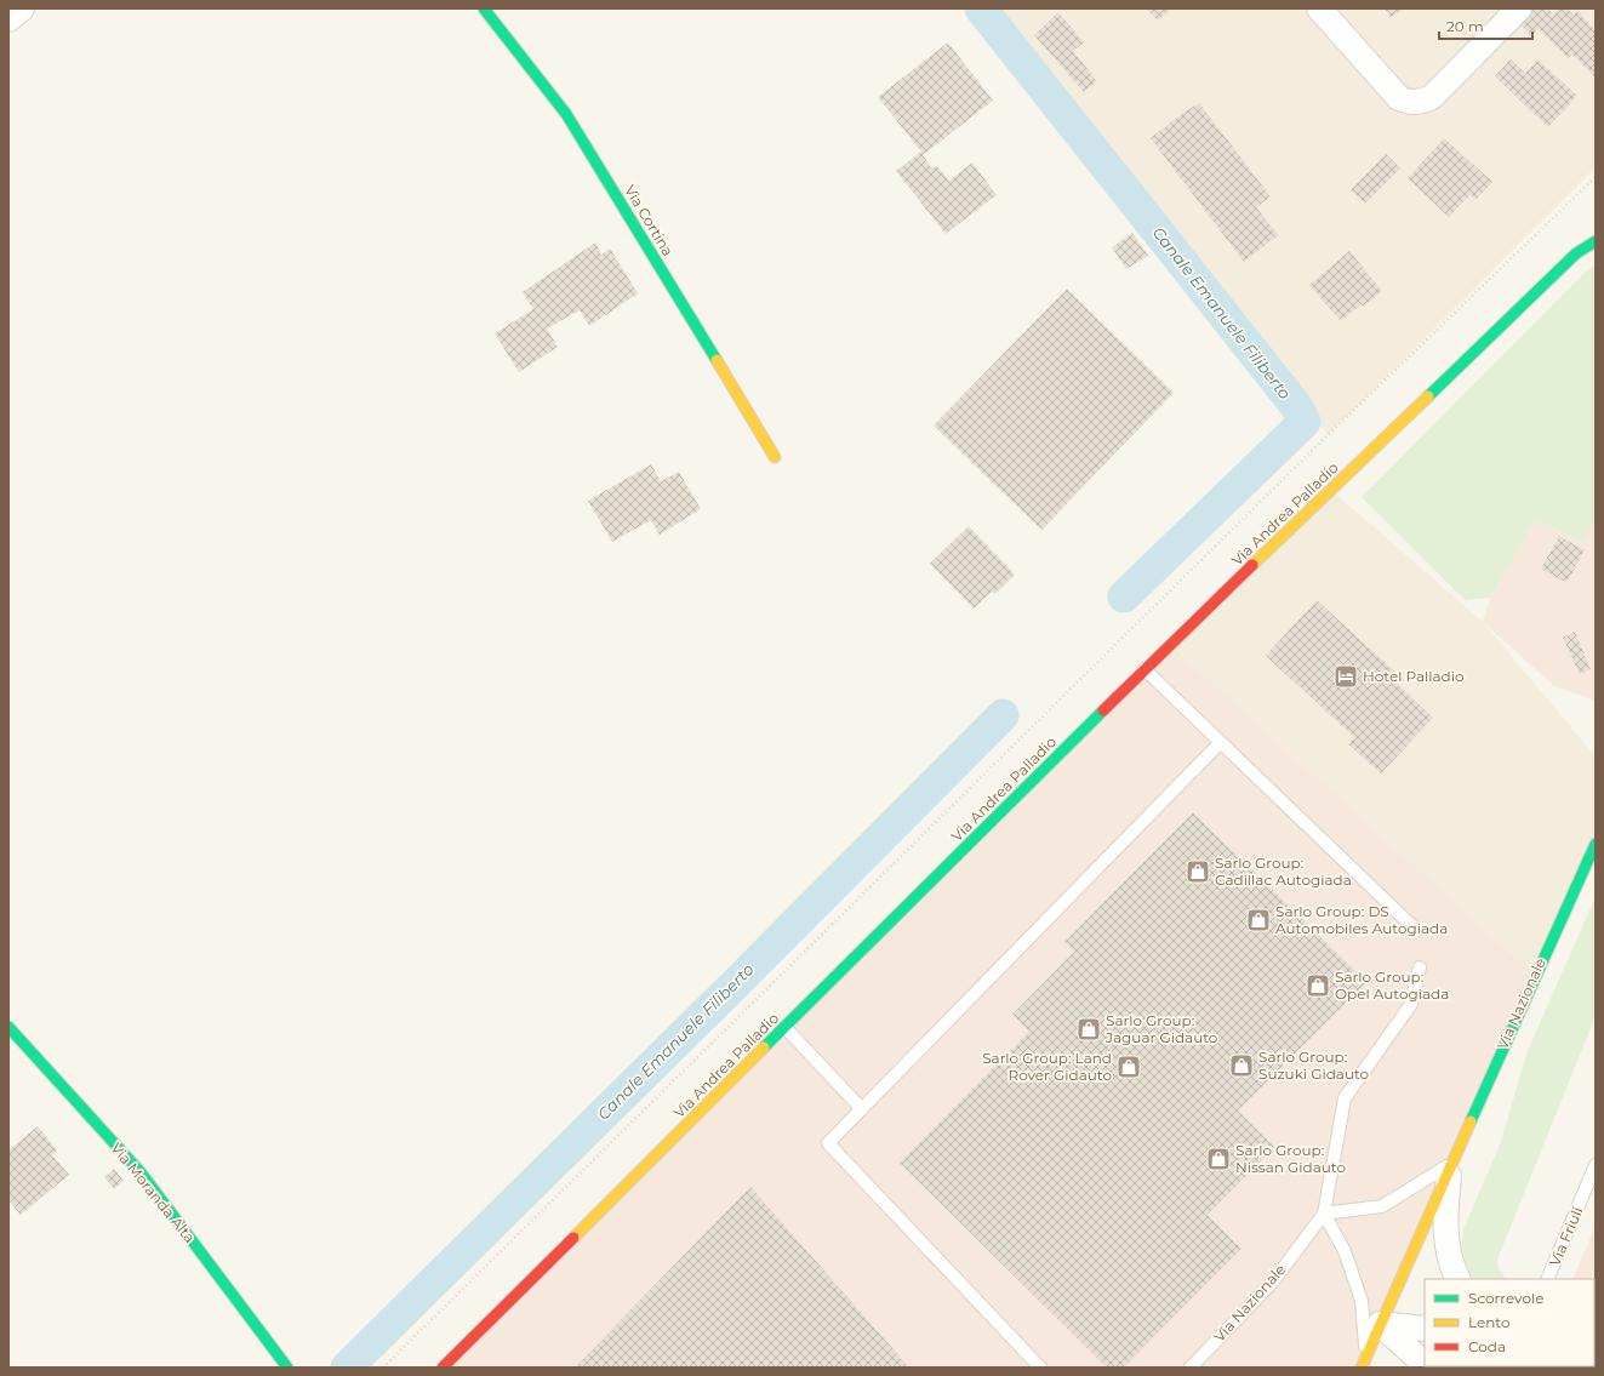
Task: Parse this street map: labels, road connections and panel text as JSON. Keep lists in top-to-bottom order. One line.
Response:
{"streets":{"street":["Via Cortina","Via Andrea Palladio","Via Nazionale","Via Moranda Alta"],"lane":["Via Friuli"]},"water":["Canale Emanuele Filiberto"],"places":{"hotel":["Hotel Palladio"],"shop":["Sarlo Group: Cadillac Autogiada","Sarlo Group: DS Automobiles Autogiada","Sarlo Group: Opel Autogiada","Sarlo Group: Jaguar Gidauto","Sarlo Group: Suzuki Gidauto","Sarlo Group: Land Rover Gidauto","Sarlo Group: Nissan Gidauto"]},"legend":["Scorrevole","Lento","Coda"],"scale_bar":"20 m"}
